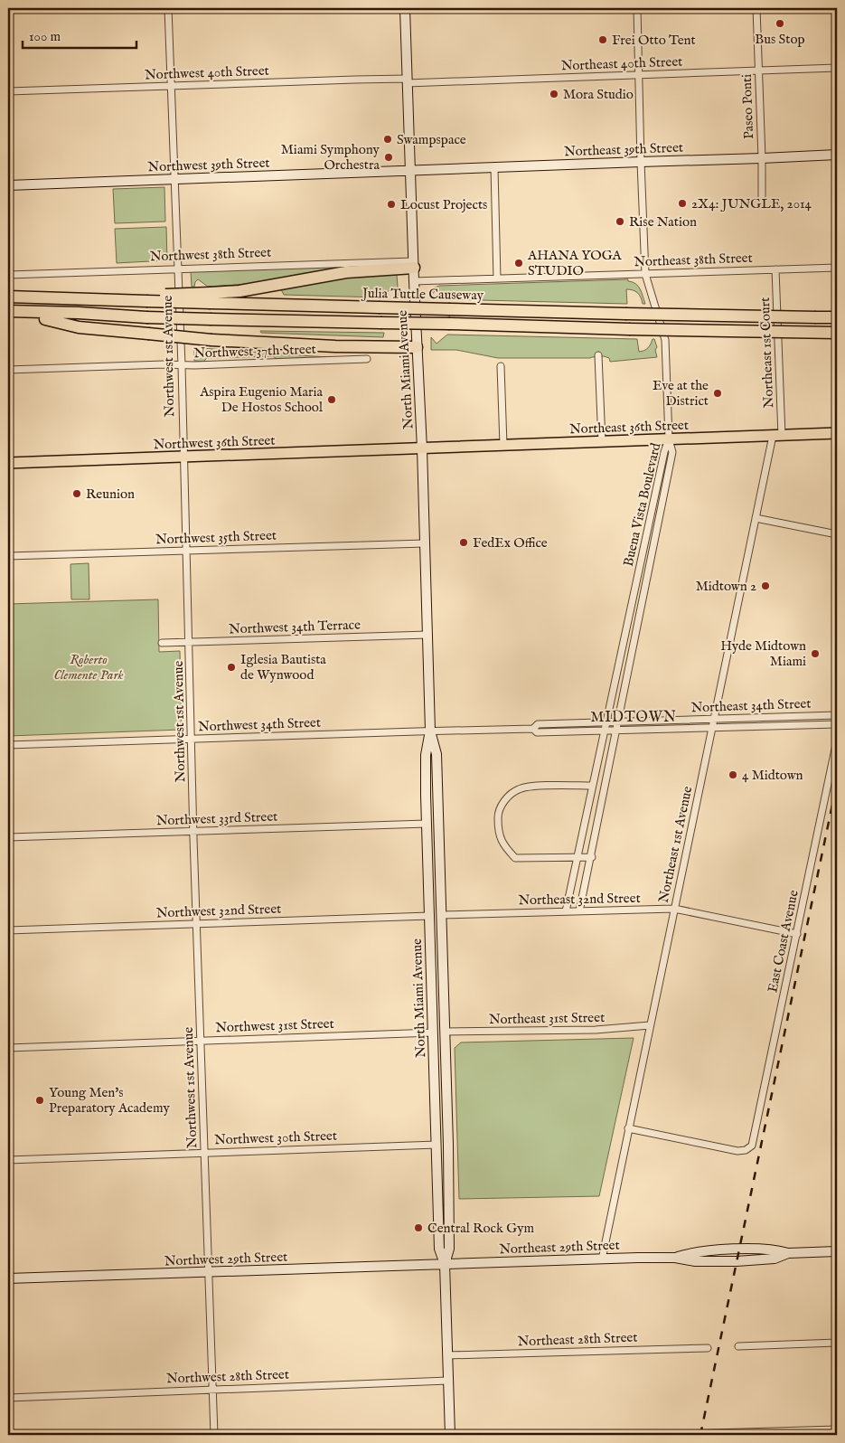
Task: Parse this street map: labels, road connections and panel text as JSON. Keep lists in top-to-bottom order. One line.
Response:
{"streets":{"highway":["Julia Tuttle Causeway"],"main road":["Northeast 39th Street","Northwest 39th Street","North Miami Avenue","Northeast 36th Street","Northwest 36th Street","Northeast 29th Street","Northwest 29th Street"],"street":["Northeast 40th Street","Northwest 40th Street","Paseo Ponti","Northwest 38th Street","Northeast 38th Street","Northwest 37th Street","Northeast 1st Court","Northwest 1st Avenue","Buena Vista Boulevard","Northwest 35th Street","Northwest 34th Terrace","Northeast 34th Street","Northwest 34th Street","Northwest 33rd Street","Northeast 1st Avenue","Northeast 32nd Street","Northwest 32nd Street","East Coast Avenue","Northeast 31st Street","Northwest 31st Street","Northwest 30th Street","Northeast 28th Street","Northwest 28th Street"]},"crossings":[["Northeast 40th Street","Northwest 40th Street"],["Northeast 40th Street","Paseo Ponti"],["Northeast 40th Street","North Miami Avenue"],["Northwest 40th Street","Northwest 1st Avenue"],["Northwest 40th Street","North Miami Avenue"],["Paseo Ponti","Northeast 39th Street"],["Northeast 39th Street","Northwest 39th Street"],["Northeast 39th Street","North Miami Avenue"],["Northwest 39th Street","Northwest 1st Avenue"],["Northwest 39th Street","North Miami Avenue"],["Northwest 38th Street","Northwest 1st Avenue"],["Northwest 38th Street","North Miami Avenue"],["Northeast 38th Street","Northeast 1st Court"],["Northeast 38th Street","North Miami Avenue"],["Northwest 37th Street","Northwest 1st Avenue"],["Northeast 1st Court","Northeast 36th Street"],["Northeast 1st Court","Northeast 1st Avenue"],["Northwest 1st Avenue","Northwest 36th Street"],["Northwest 1st Avenue","Northwest 35th Street"],["Northwest 1st Avenue","Northwest 34th Terrace"],["Northwest 1st Avenue","Northwest 34th Street"],["Northwest 1st Avenue","Northwest 33rd Street"],["Northwest 1st Avenue","Northwest 32nd Street"],["Northwest 1st Avenue","Northwest 31st Street"],["Northwest 1st Avenue","Northwest 30th Street"],["Northwest 1st Avenue","Northwest 29th Street"],["Northwest 1st Avenue","Northwest 28th Street"],["North Miami Avenue","Northeast 36th Street"],["North Miami Avenue","Northwest 36th Street"],["North Miami Avenue","Northwest 35th Street"],["North Miami Avenue","Northwest 34th Terrace"],["North Miami Avenue","Northeast 34th Street"],["North Miami Avenue","Northwest 34th Street"],["North Miami Avenue","Northwest 33rd Street"],["North Miami Avenue","Northeast 32nd Street"],["North Miami Avenue","Northwest 32nd Street"],["North Miami Avenue","Northeast 31st Street"],["North Miami Avenue","Northwest 31st Street"],["North Miami Avenue","Northwest 30th Street"],["North Miami Avenue","Northeast 29th Street"],["North Miami Avenue","Northwest 29th Street"],["North Miami Avenue","Northeast 28th Street"],["North Miami Avenue","Northwest 28th Street"],["Northeast 36th Street","Northwest 36th Street"],["Northeast 36th Street","Buena Vista Boulevard"],["Northeast 36th Street","Northeast 1st Avenue"],["Buena Vista Boulevard","Northeast 34th Street"],["Buena Vista Boulevard","Northeast 32nd Street"],["Northeast 34th Street","Northwest 34th Street"],["Northeast 34th Street","Northeast 1st Avenue"],["Northeast 1st Avenue","Northeast 32nd Street"],["Northeast 1st Avenue","East Coast Avenue"],["Northeast 1st Avenue","Northeast 31st Street"],["Northeast 1st Avenue","Northeast 29th Street"],["Northeast 32nd Street","East Coast Avenue"],["Northeast 29th Street","Northwest 29th Street"]],"districts":["MIDTOWN"],"parks":["Roberto Clemente Park"],"places":["Bus Stop","Frei Otto Tent","Mora Studio","Swampspace","Miami Symphony Orchestra","2X4: JUNGLE, 2014","Locust Projects","Rise Nation","AHANA YOGA STUDIO","Eve at the District","Aspira Eugenio Maria De Hostos School","Reunion","FedEx Office","Midtown 2","Hyde Midtown Miami","Iglesia Bautista de Wynwood","4 Midtown","Young Men's Preparatory Academy","Central Rock Gym"],"scale_bar":"100 m"}
